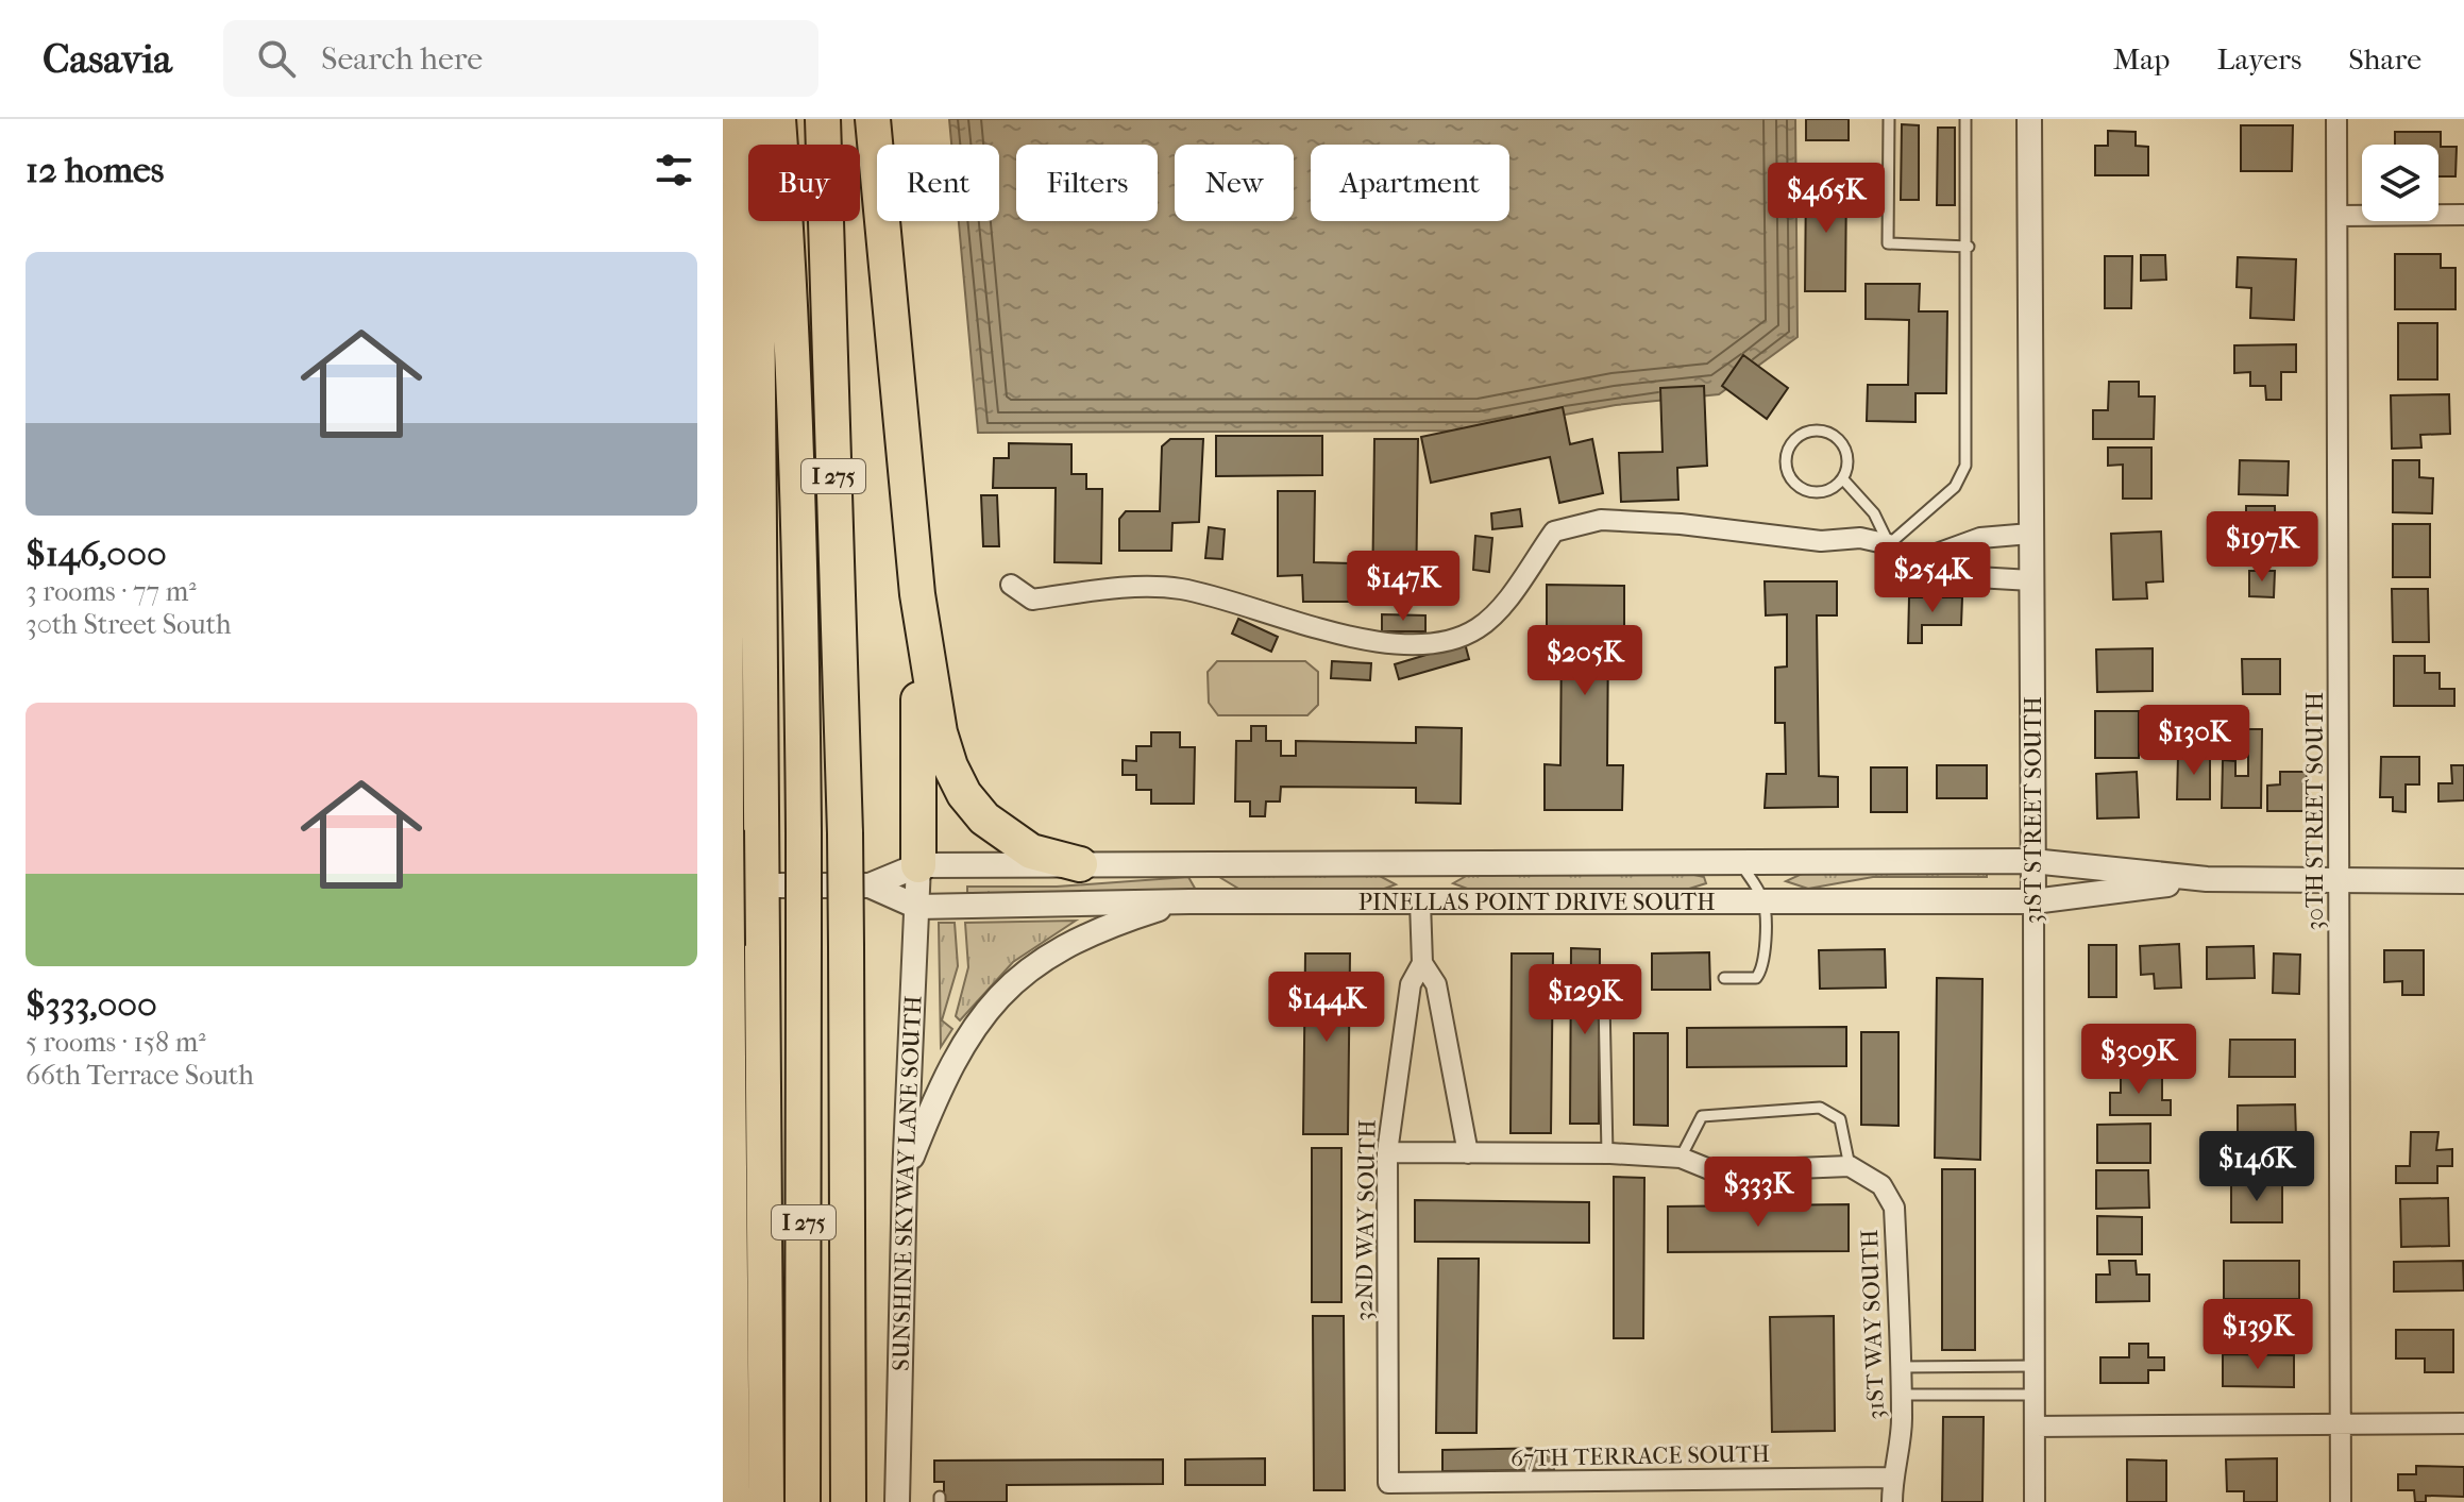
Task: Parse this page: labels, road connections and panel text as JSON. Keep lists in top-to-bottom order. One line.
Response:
{"streets":{"highway":["I 275"],"street":["31ST STREET SOUTH","30TH STREET SOUTH","PINELLAS POINT DRIVE SOUTH","SUNSHINE SKYWAY LANE SOUTH","32ND WAY SOUTH","31ST WAY SOUTH","67TH TERRACE SOUTH"]},"crossings":[["31ST STREET SOUTH","PINELLAS POINT DRIVE SOUTH"],["30TH STREET SOUTH","PINELLAS POINT DRIVE SOUTH"],["PINELLAS POINT DRIVE SOUTH","SUNSHINE SKYWAY LANE SOUTH"],["PINELLAS POINT DRIVE SOUTH","32ND WAY SOUTH"],["32ND WAY SOUTH","67TH TERRACE SOUTH"],["31ST WAY SOUTH","67TH TERRACE SOUTH"]],"page":{"header":"Casavia","search":"Search here","nav":["Map","Layers","Share"],"heading":"12 homes","chip":["Buy","Rent","Filters","New","Apartment"],"price":["$465K","$197K","$254K","$147K","$205K","$130K","$129K","$144K","$309K","$146K","$333K","$139K"],"list":[{"name":"$146,000","note":"3 rooms · 77 m² · 30th Street South"},{"name":"$333,000","note":"5 rooms · 158 m² · 66th Terrace South"}]}}
